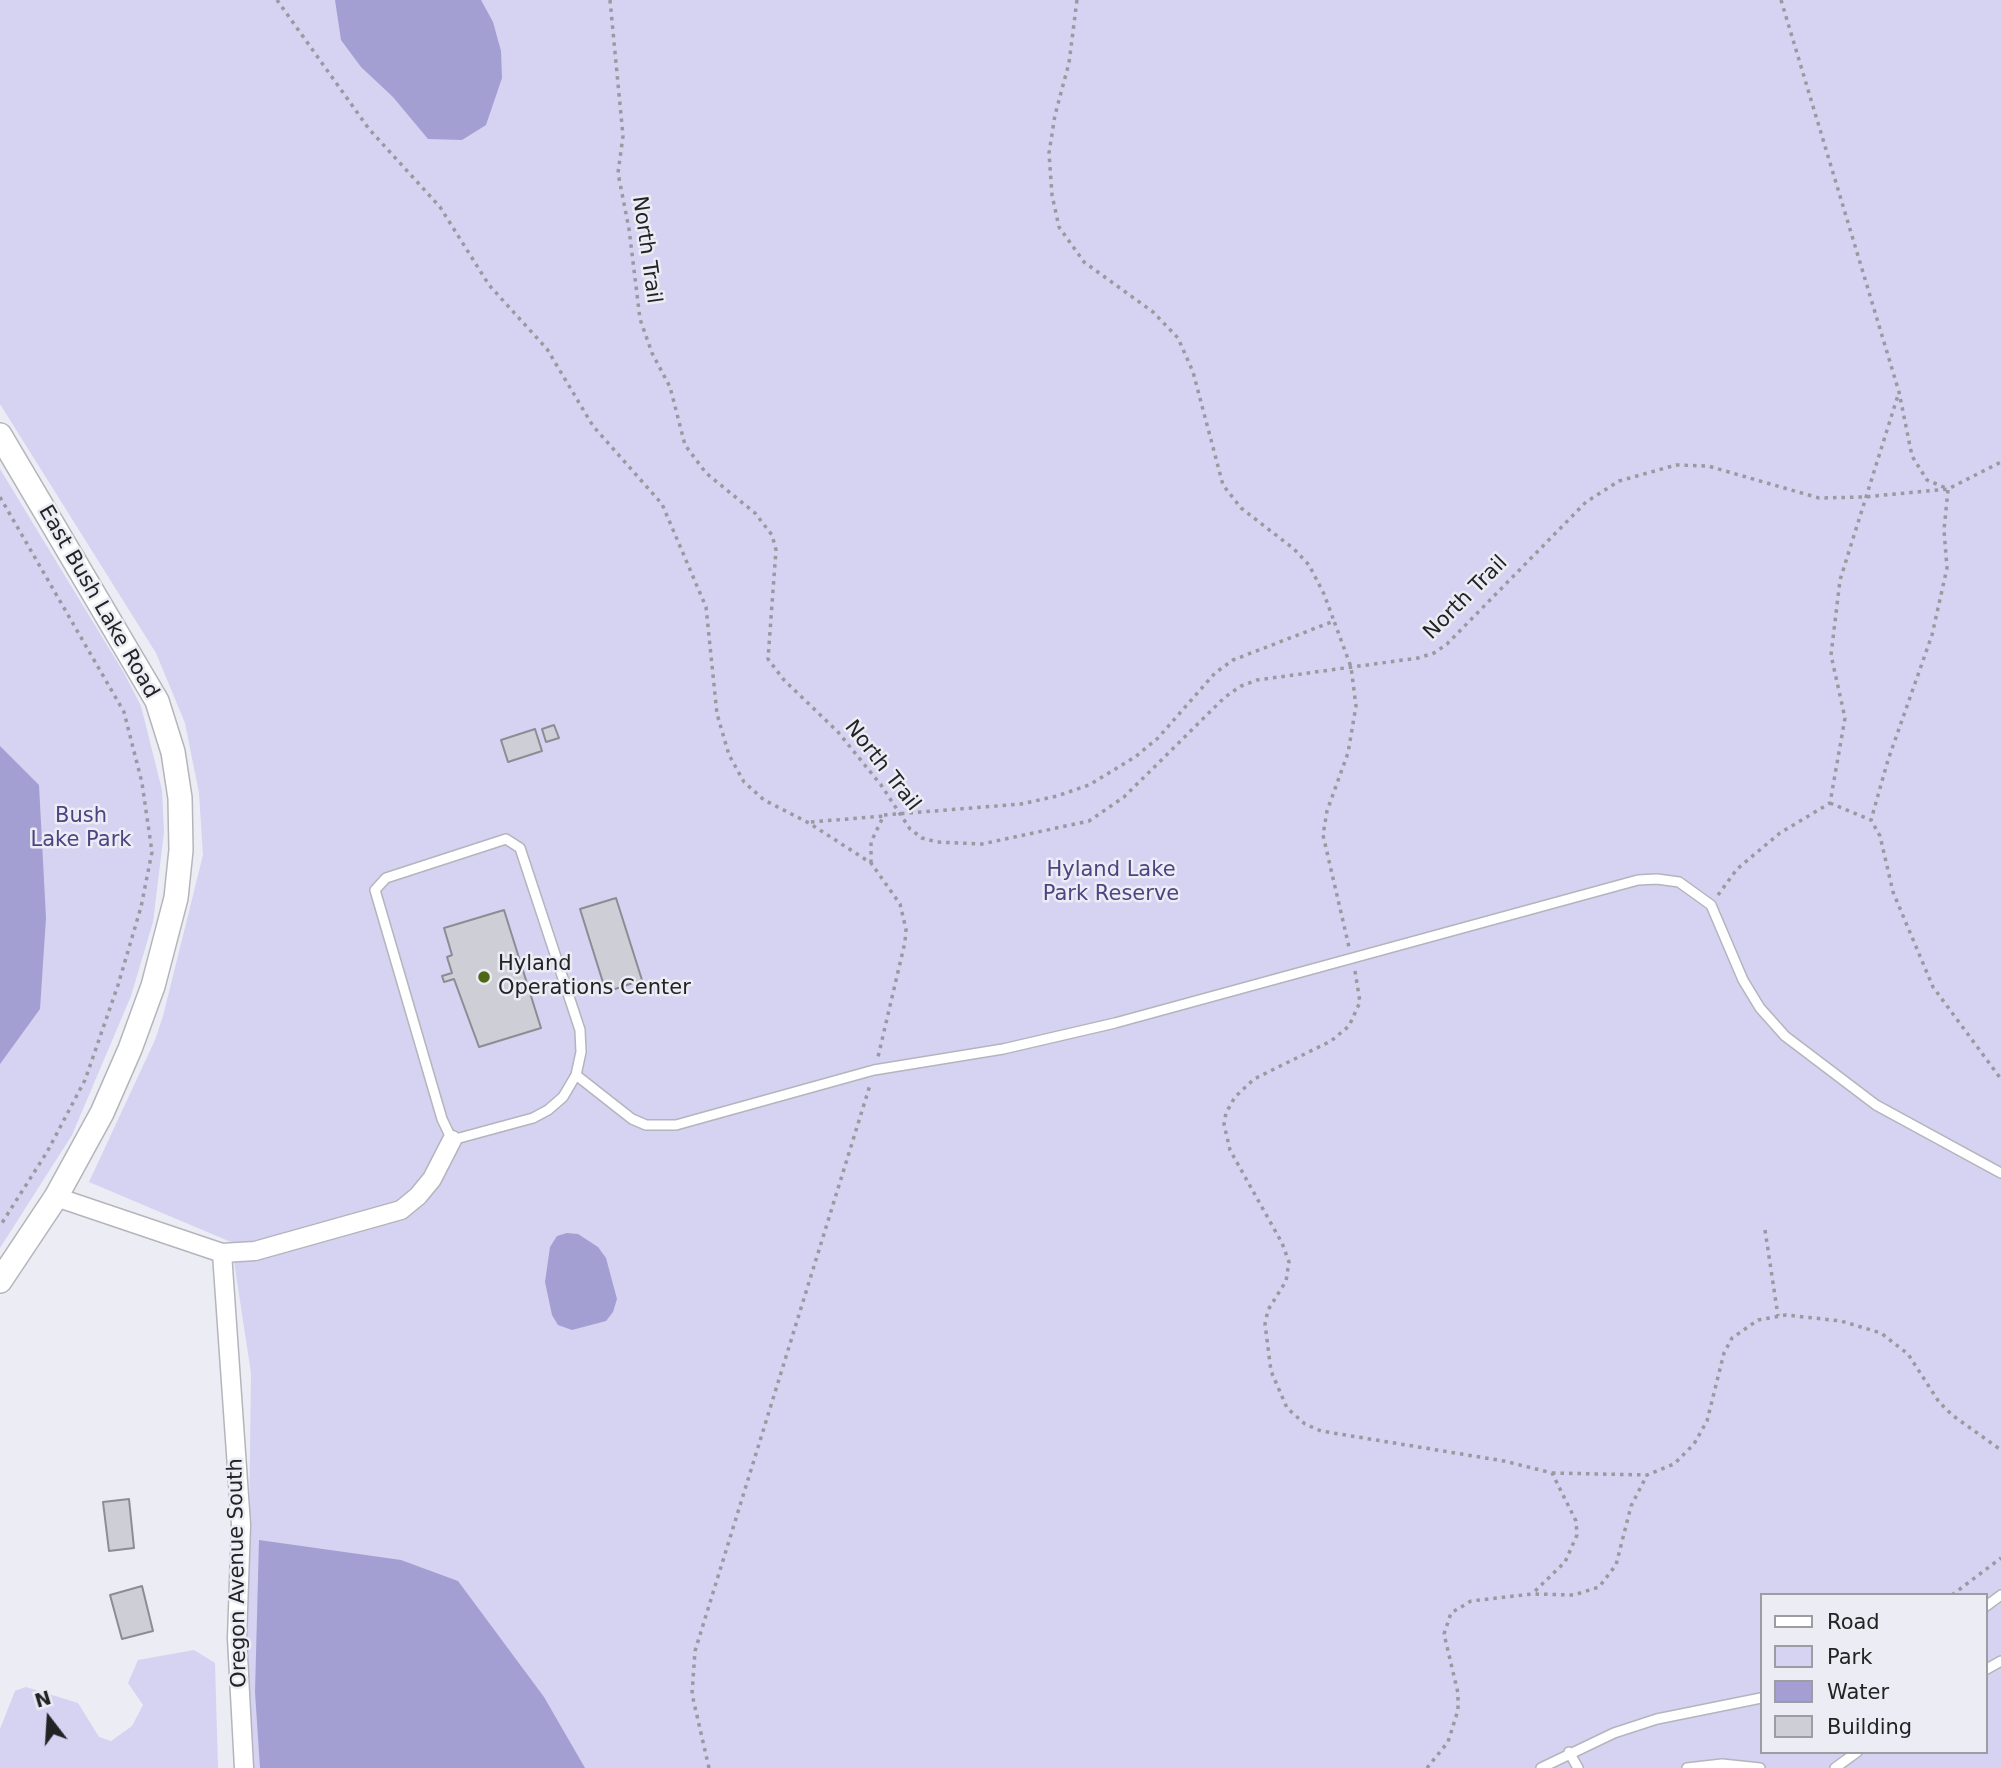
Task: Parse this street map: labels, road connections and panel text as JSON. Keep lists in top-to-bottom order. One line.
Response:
{"streets":{"street":["East Bush Lake Road","Oregon Avenue South"],"path":["North Trail"]},"parks":["Bush Lake Park","Hyland Lake Park Reserve"],"places":["Hyland Operations Center"],"legend":["Road","Park","Water","Building"],"north":"top"}
